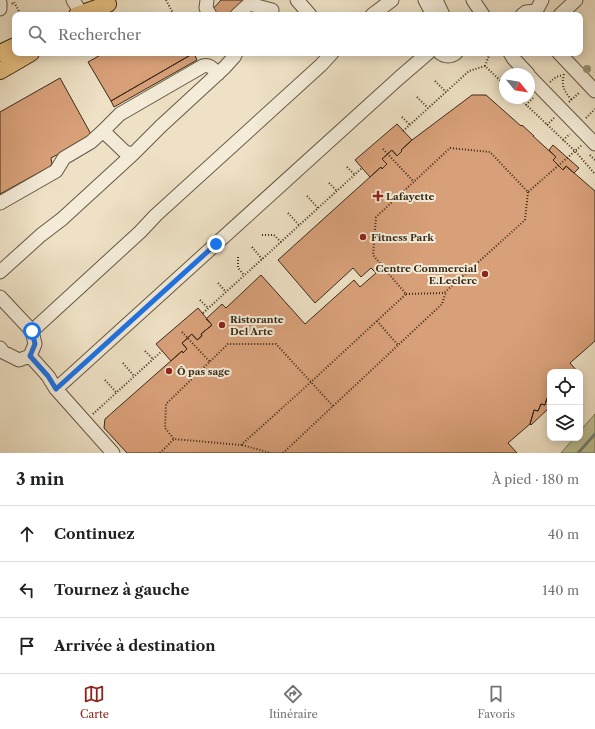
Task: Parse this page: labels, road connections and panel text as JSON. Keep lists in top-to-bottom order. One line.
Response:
{"places":{"health":["Lafayette"],"other":["Fitness Park","Centre Commercial E.Leclerc","Ristorante Del Arte","Ô pas sage"]},"north":"bottom right","page":{"search":"Rechercher","heading":["3 min","À pied · 180 m"],"list":[["Continuez","40 m"],["Tournez à gauche","140 m"],"Arrivée à destination"],"nav":["Carte","Itinéraire","Favoris"]}}
